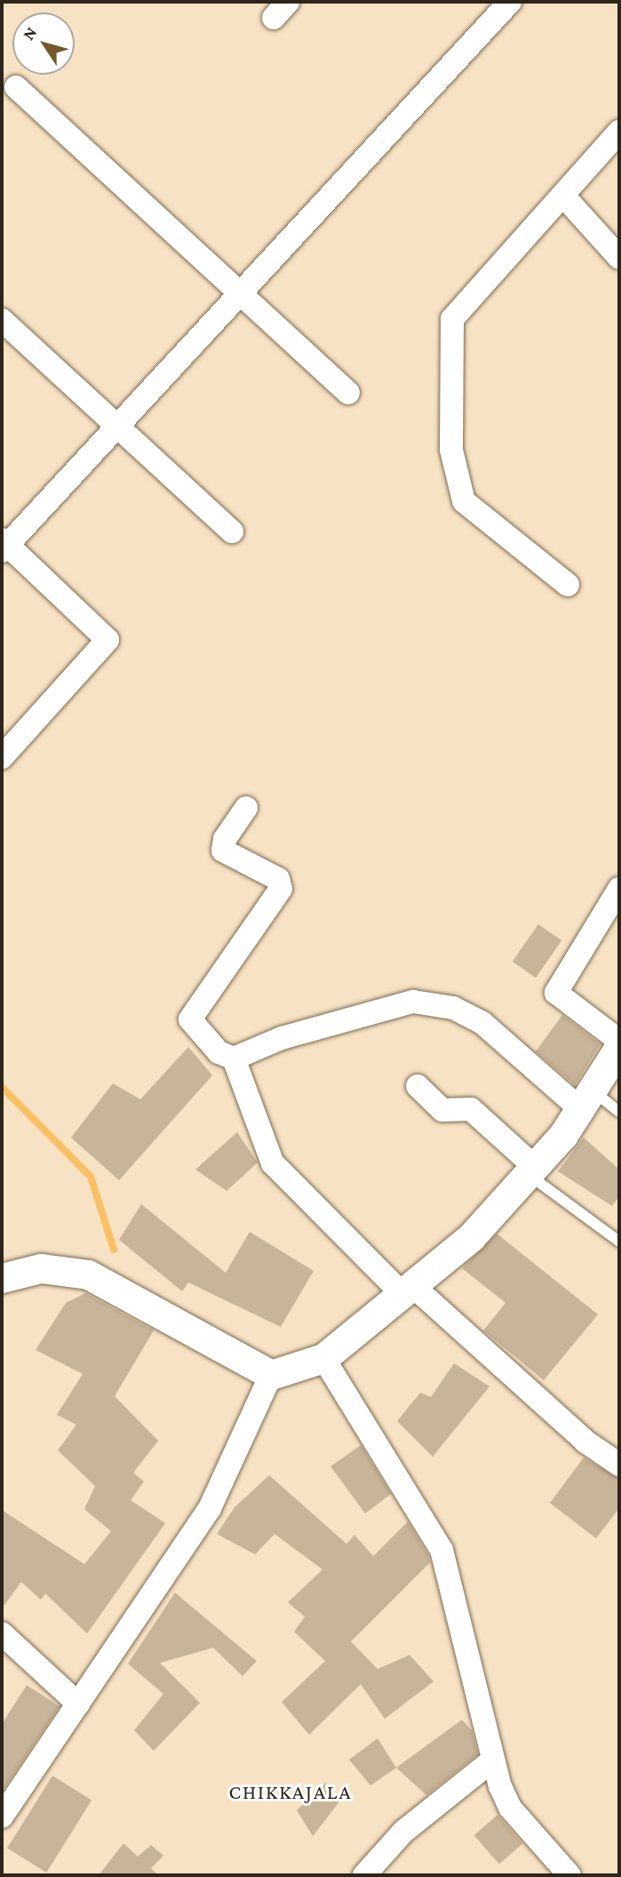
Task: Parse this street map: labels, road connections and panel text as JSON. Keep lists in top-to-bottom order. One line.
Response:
{"districts":["CHIKKAJALA"],"north":"top left"}
